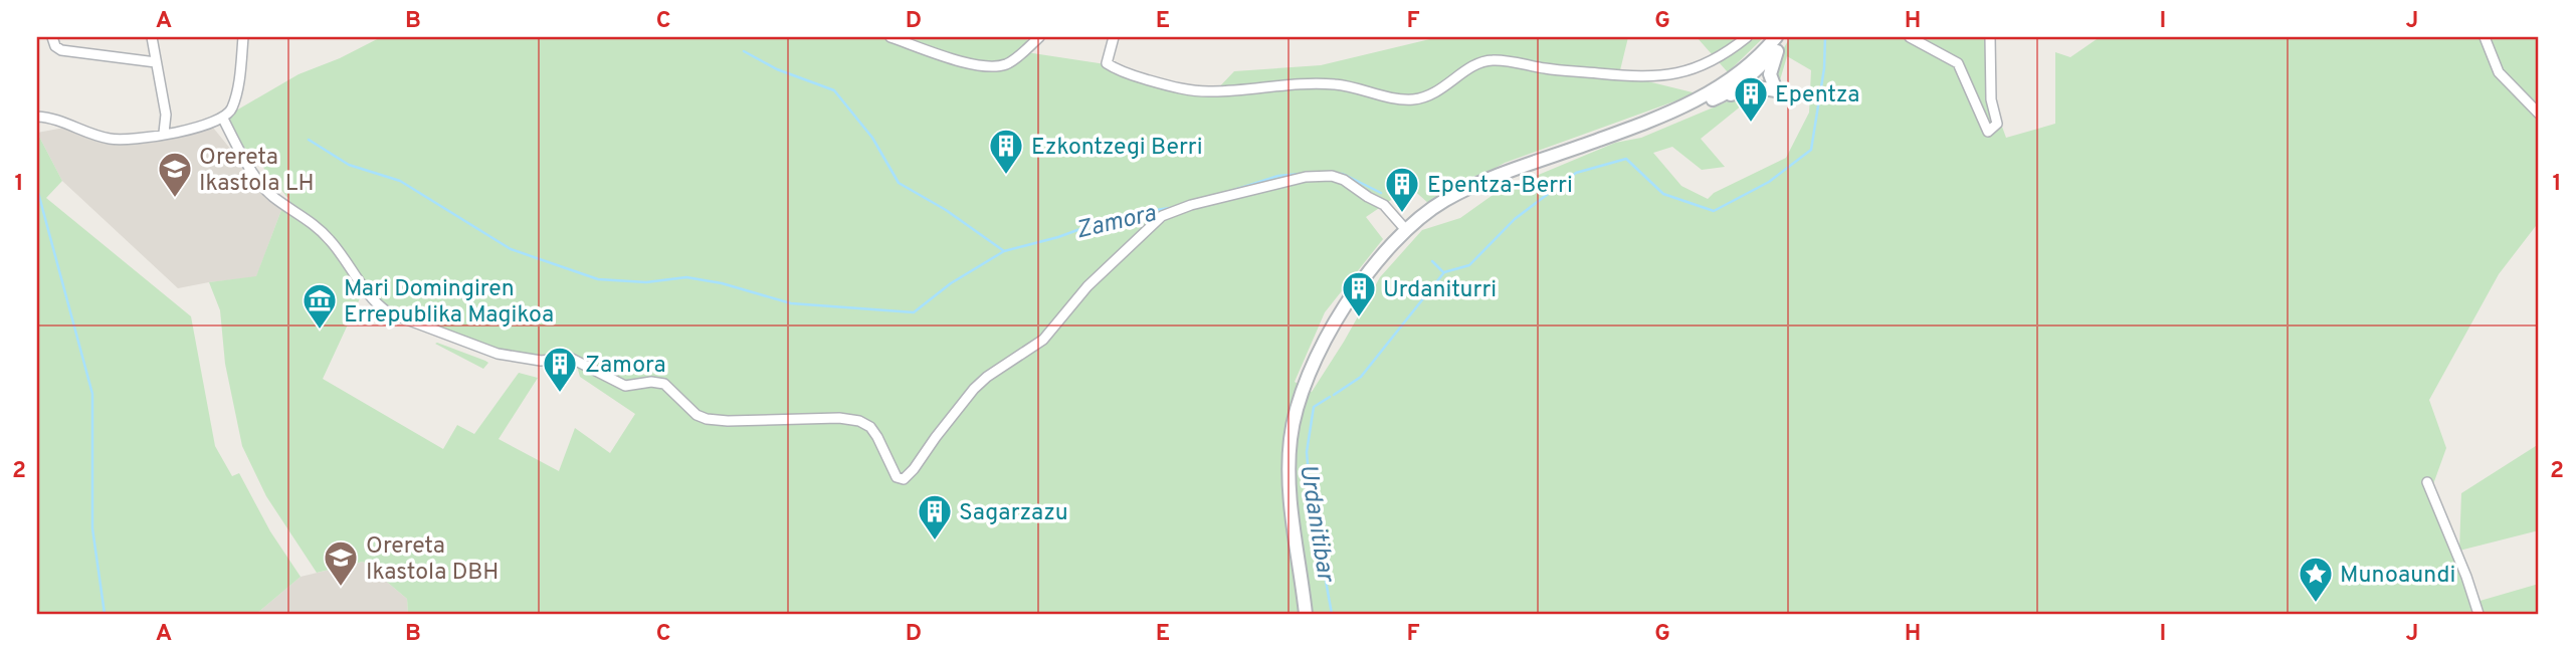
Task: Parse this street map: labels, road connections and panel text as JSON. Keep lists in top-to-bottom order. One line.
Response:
{"water":["Zamora","Urdanitibar"],"places":{"building":["Epentza","Ezkontzegi Berri","Epentza-Berri","Urdaniturri","Zamora","Sagarzazu"],"school or university":["Orereta Ikastola LH","Orereta Ikastola DBH"],"museum":["Mari Domingiren Errepublika Magikoa"],"place":["Munoaundi"]},"grid":{"columns":["A","B","C","D","E","F","G","H","I","J"],"rows":["1","2"]}}
